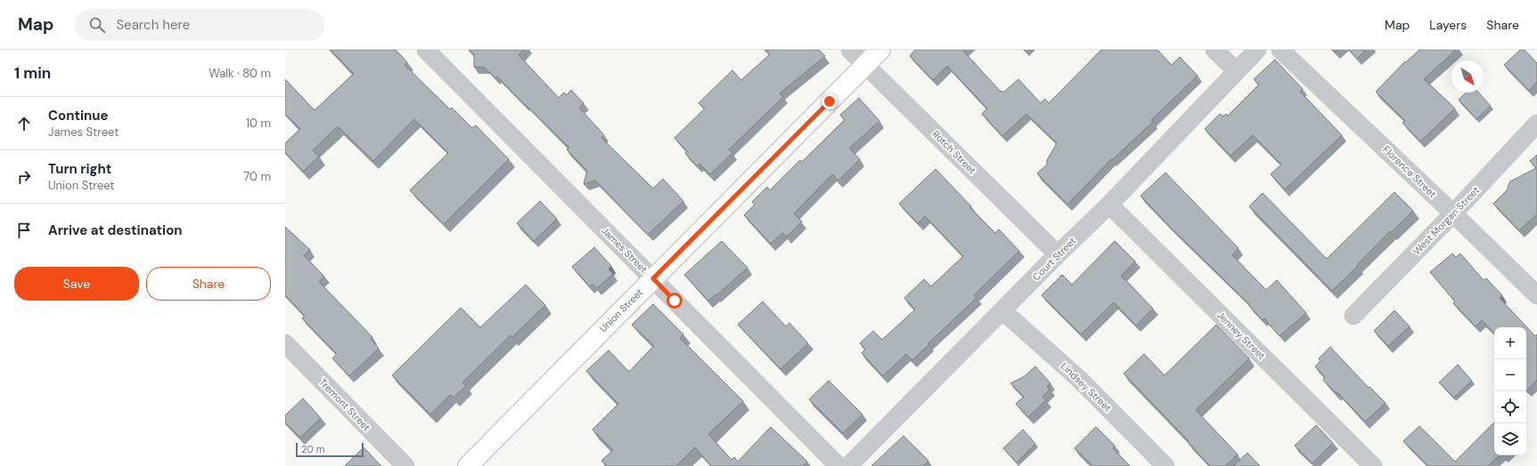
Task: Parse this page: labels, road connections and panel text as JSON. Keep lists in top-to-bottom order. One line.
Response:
{"streets":{"main road":["Union Street"],"street":["Rotch Street","Florence Street","West Morgan Street","James Street","Court Street","Jenney Street","Lindsey Street","Tremont Street"]},"crossings":[["Rotch Street","Court Street"],["Rotch Street","Union Street"],["Florence Street","West Morgan Street"],["James Street","Union Street"],["Court Street","Jenney Street"],["Court Street","Lindsey Street"]],"scale_bar":"20 m","north":"bottom right","page":{"header":"Map","search":"Search here","nav":["Map","Layers","Share"],"heading":["1 min","Walk · 80 m"],"list":[["Continue","James Street","10 m"],["Turn right","Union Street","70 m"],"Arrive at destination"],"buttons":["Save","Share"],"map_buttons":["+","−"],"scale":"20 m"}}
